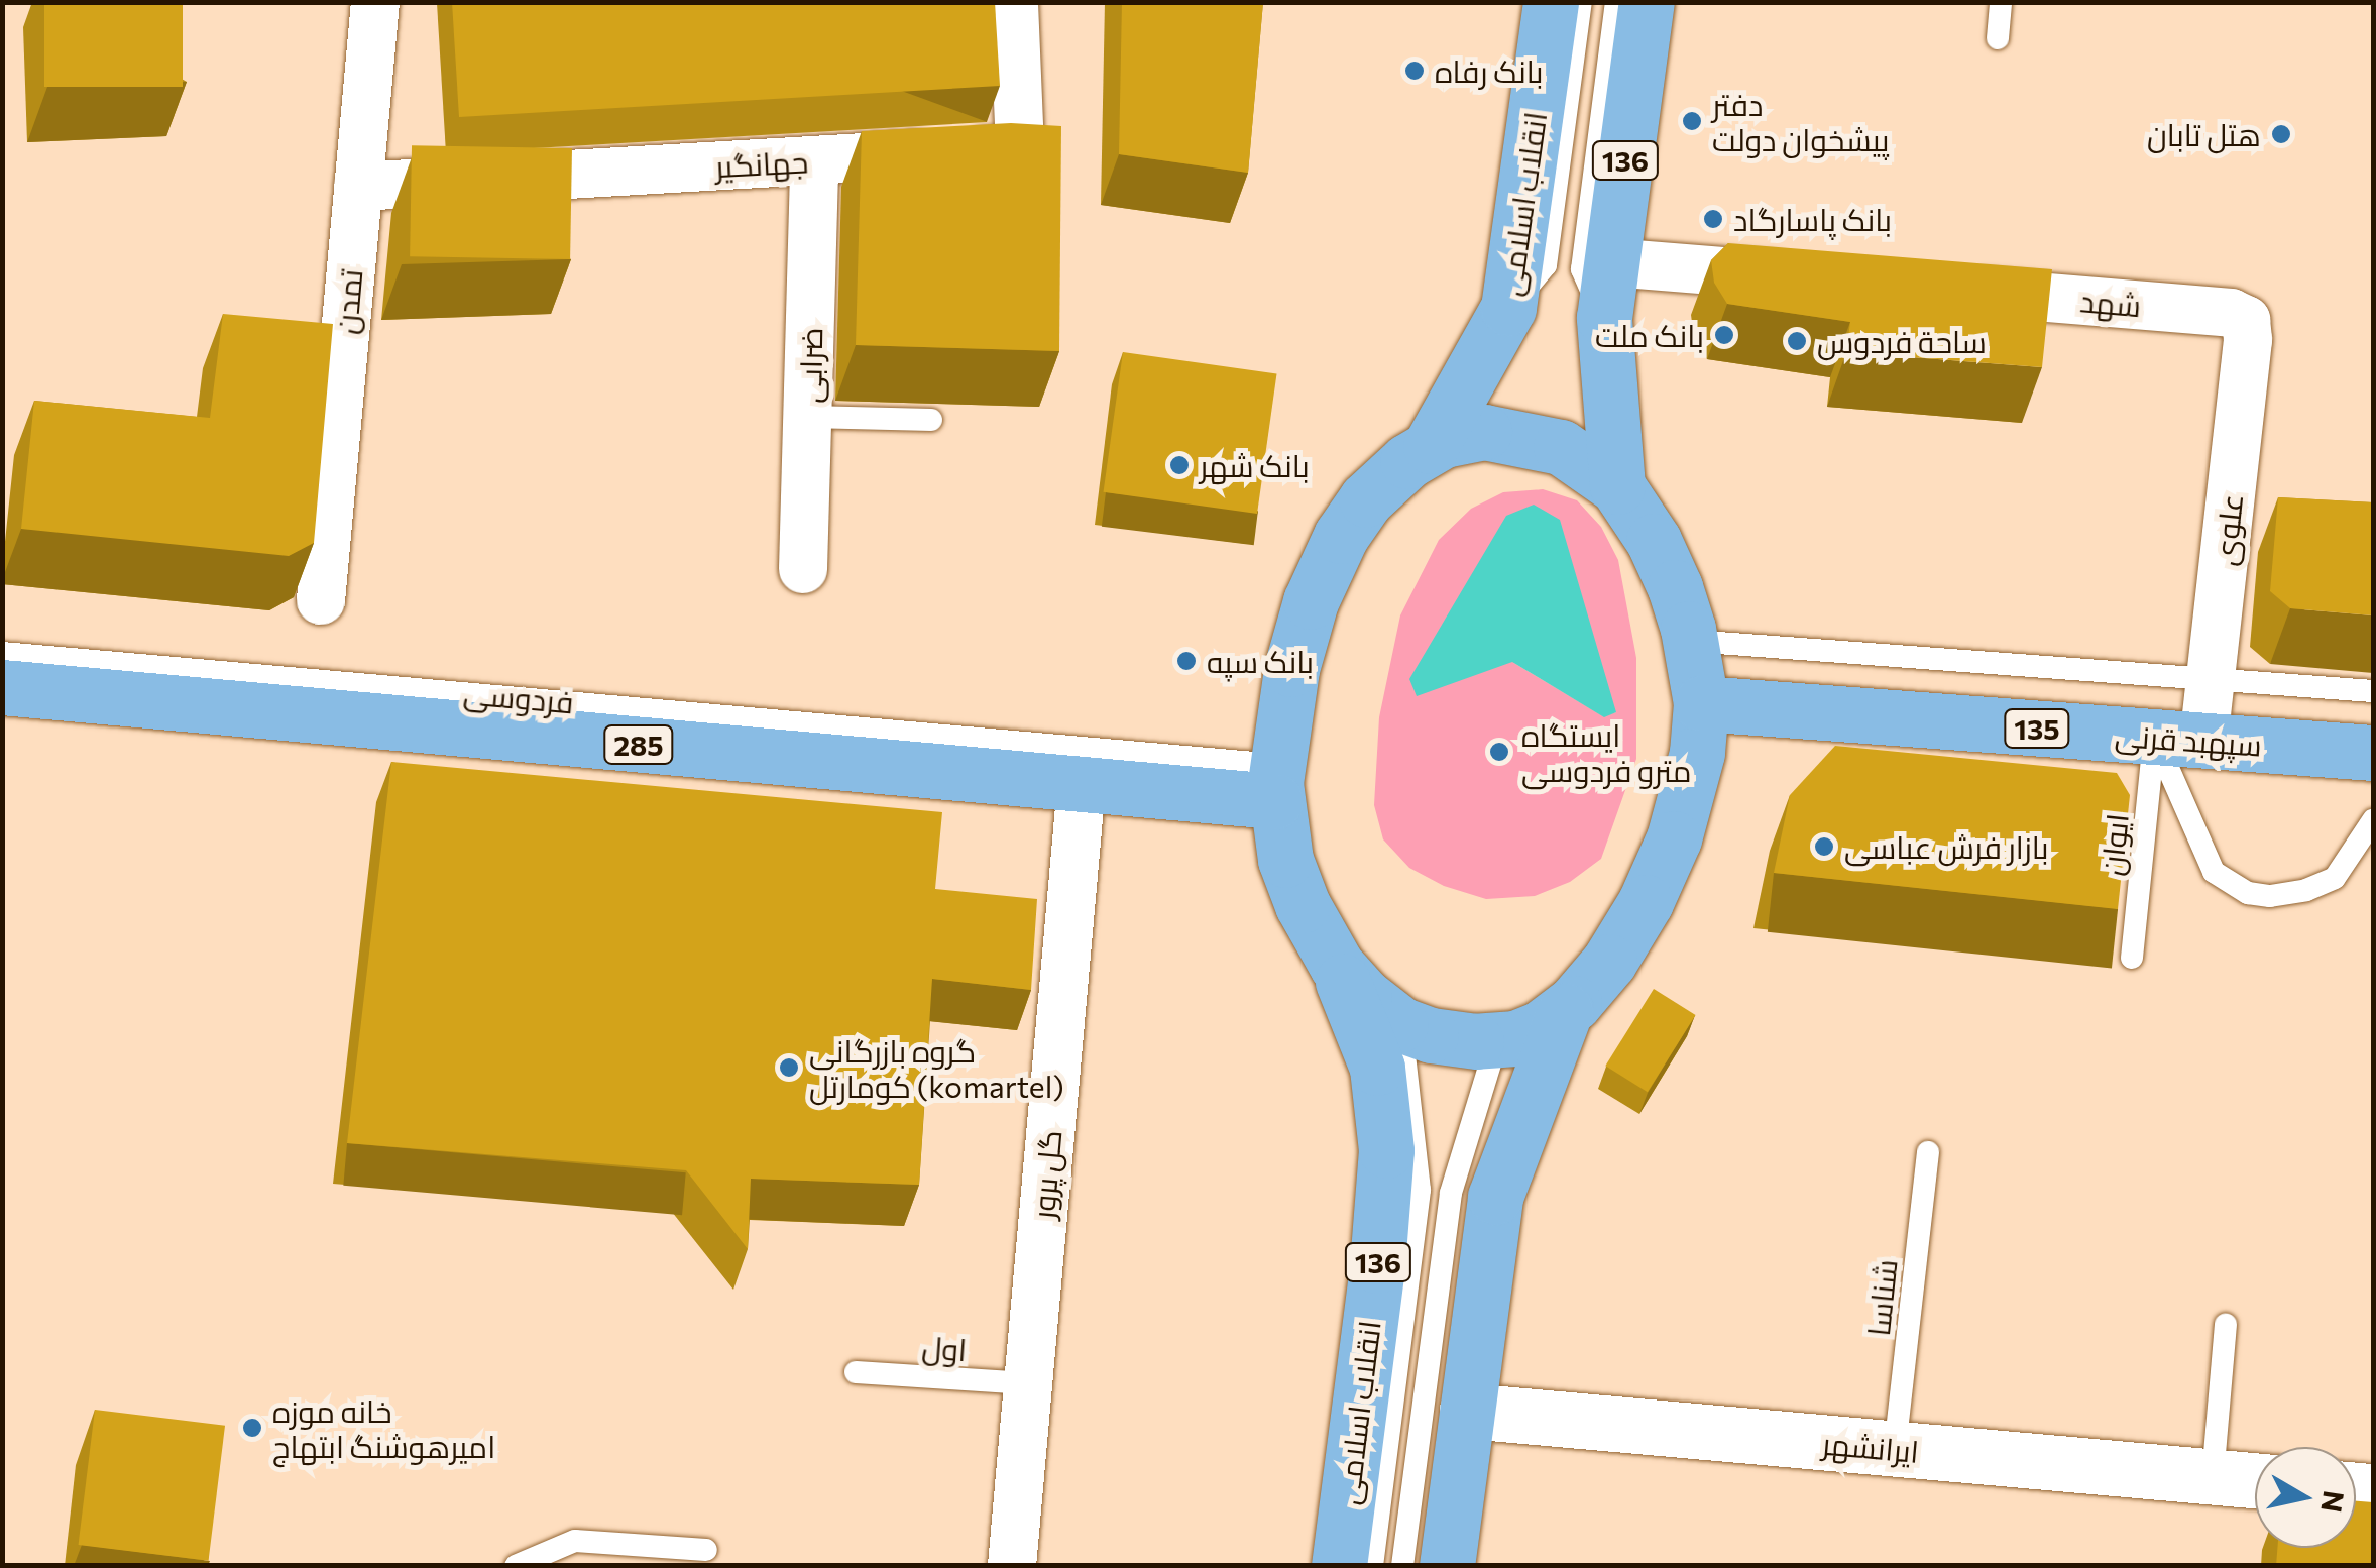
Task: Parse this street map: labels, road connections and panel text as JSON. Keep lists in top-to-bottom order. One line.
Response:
{"streets":{"main road":["136","انقلاب اسلامی","فردوسی","135","سپهبد قرنی","285","ایرانشهر"],"street":["جهانگیر","تمدن","شهد","ضرابی","علوی","گل پرور"],"lane":["ایوان","شناسا","اول"]},"crossings":[["جهانگیر","تمدن"],["جهانگیر","ضرابی"],["شهد","علوی"],["علوی","سپهبد قرنی"],["علوی","ایوان"],["فردوسی","گل پرور"],["سپهبد قرنی","ایوان"],["گل پرور","اول"],["شناسا","ایرانشهر"]],"places":["بانک رفاه","دفتر پیشخوان دولت","هتل تابان","بانک پاسارگاد","بانک ملت","ساحة فردوس","بانک شهر","بانک سپه","ایستگاه مترو فردوسی","بازار فرش عباسی","گروه بازرگانی کومارتل (komartel)","خانه موزه امیرهوشنگ ابتهاج"],"north":"right"}
